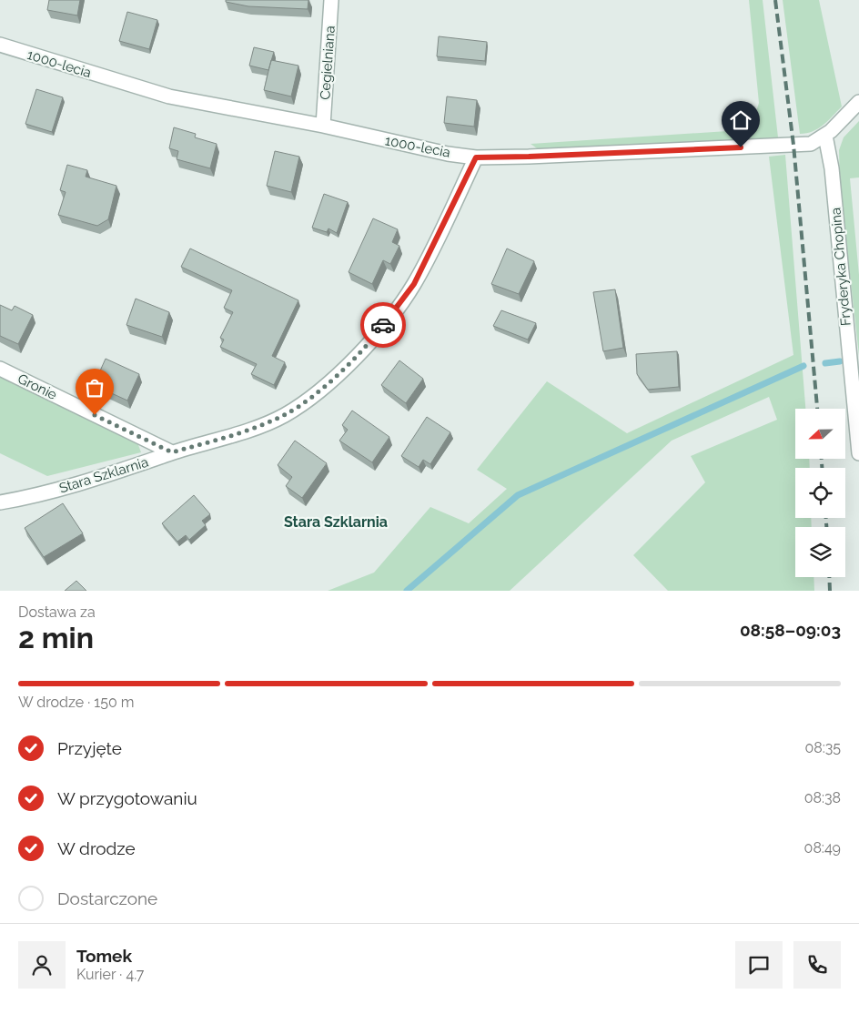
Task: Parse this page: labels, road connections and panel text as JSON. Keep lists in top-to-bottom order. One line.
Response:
{"streets":{"street":["Cegielniana","1000-lecia","Fryderyka Chopina","Gronie","Stara Szklarnia"]},"crossings":[["Cegielniana","1000-lecia"],["1000-lecia","Fryderyka Chopina"],["1000-lecia","Stara Szklarnia"],["Gronie","Stara Szklarnia"]],"districts":["Stara Szklarnia"],"north":"left","page":{"heading":["2 min","Dostawa za","08:58–09:03"],"panel":["Tomek","Kurier · 4.7"],"bar":"W drodze · 150 m","list":[["Przyjęte","08:35"],["W przygotowaniu","08:38"],["W drodze","08:49"],"Dostarczone"]}}
